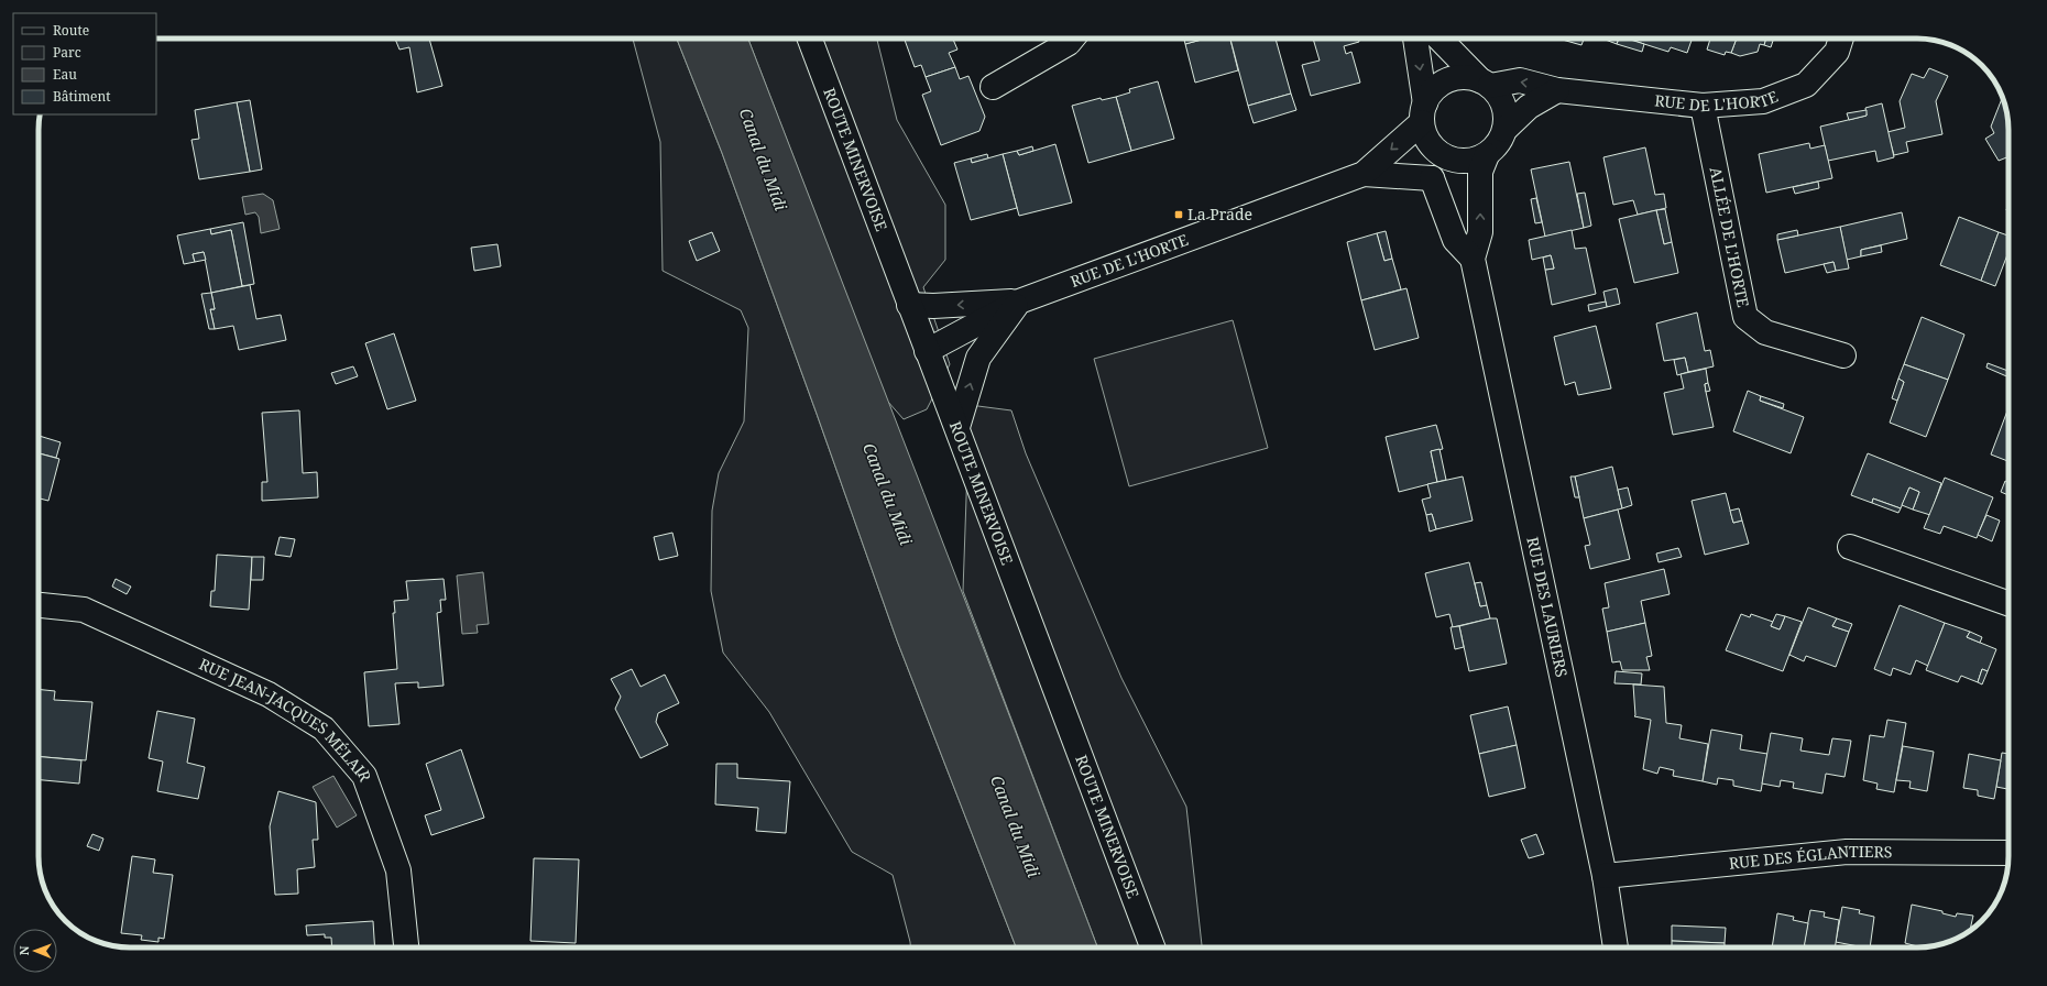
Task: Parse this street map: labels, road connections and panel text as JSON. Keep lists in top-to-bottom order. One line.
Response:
{"streets":{"street":["RUE DE L'HORTE","ROUTE MINERVOISE","ALLÉE DE L'HORTE","RUE DES LAURIERS","RUE JEAN-JACQUES MÉLAIR","RUE DES ÉGLANTIERS"]},"crossings":[["RUE DE L'HORTE","ROUTE MINERVOISE"],["RUE DE L'HORTE","ALLÉE DE L'HORTE"],["RUE DE L'HORTE","RUE DES LAURIERS"],["RUE DES LAURIERS","RUE DES ÉGLANTIERS"]],"water":["Canal du Midi"],"places":{"transit":["La Prade"]},"legend":["Route","Parc","Eau","Bâtiment"],"north":"left"}
